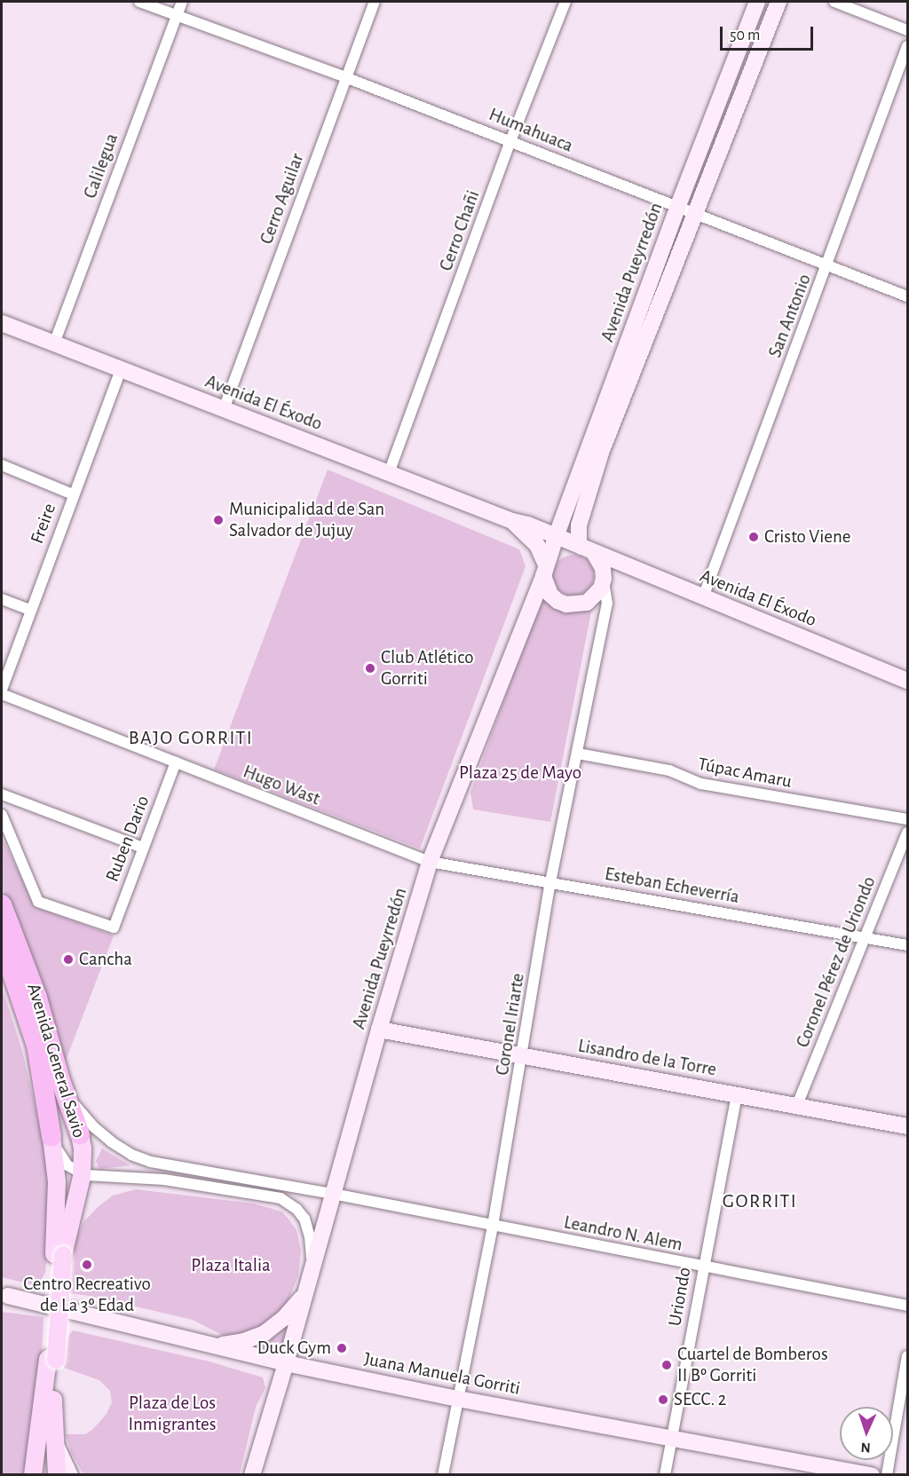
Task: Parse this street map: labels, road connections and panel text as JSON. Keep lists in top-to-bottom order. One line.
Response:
{"streets":{"highway":["Avenida General Savio"],"main road":["Avenida Pueyrredón","Avenida El Éxodo","Lisandro de la Torre","Juana Manuela Gorriti"],"street":["Humahuaca","Calilegua","Cerro Aguilar","Cerro Chañi","San Antonio","Freire","Túpac Amaru","Hugo Wast","Ruben Dario","Esteban Echeverría","Coronel Pérez de Uriondo","Coronel Iriarte","Leandro N. Alem","Uriondo"]},"crossings":[["Humahuaca","Calilegua"],["Humahuaca","Cerro Aguilar"],["Humahuaca","Cerro Chañi"],["Humahuaca","Avenida Pueyrredón"],["Humahuaca","San Antonio"],["Calilegua","Avenida El Éxodo"],["Cerro Aguilar","Avenida El Éxodo"],["Cerro Chañi","Avenida El Éxodo"],["Avenida Pueyrredón","Avenida El Éxodo"],["Avenida Pueyrredón","Hugo Wast"],["Avenida Pueyrredón","Esteban Echeverría"],["Avenida Pueyrredón","Coronel Iriarte"],["Avenida Pueyrredón","Lisandro de la Torre"],["Avenida Pueyrredón","Leandro N. Alem"],["Avenida Pueyrredón","Juana Manuela Gorriti"],["San Antonio","Avenida El Éxodo"],["Avenida El Éxodo","Freire"],["Avenida El Éxodo","Coronel Iriarte"],["Freire","Hugo Wast"],["Túpac Amaru","Coronel Iriarte"],["Hugo Wast","Ruben Dario"],["Hugo Wast","Esteban Echeverría"],["Esteban Echeverría","Coronel Pérez de Uriondo"],["Esteban Echeverría","Coronel Iriarte"],["Coronel Pérez de Uriondo","Lisandro de la Torre"],["Coronel Iriarte","Lisandro de la Torre"],["Coronel Iriarte","Leandro N. Alem"],["Coronel Iriarte","Juana Manuela Gorriti"],["Lisandro de la Torre","Uriondo"],["Avenida General Savio","Leandro N. Alem"],["Leandro N. Alem","Uriondo"],["Uriondo","Juana Manuela Gorriti"]],"districts":["BAJO GORRITI","GORRITI"],"parks":["Plaza 25 de Mayo","Plaza Italia","Plaza de Los Inmigrantes"],"places":["Municipalidad de San Salvador de Jujuy","Cristo Viene","Club Atlético Gorriti","Cancha","Centro Recreativo de La 3º Edad","Duck Gym","Cuartel de Bomberos II Bº Gorriti","SECC. 2"],"scale_bar":"50 m","north":"bottom"}
